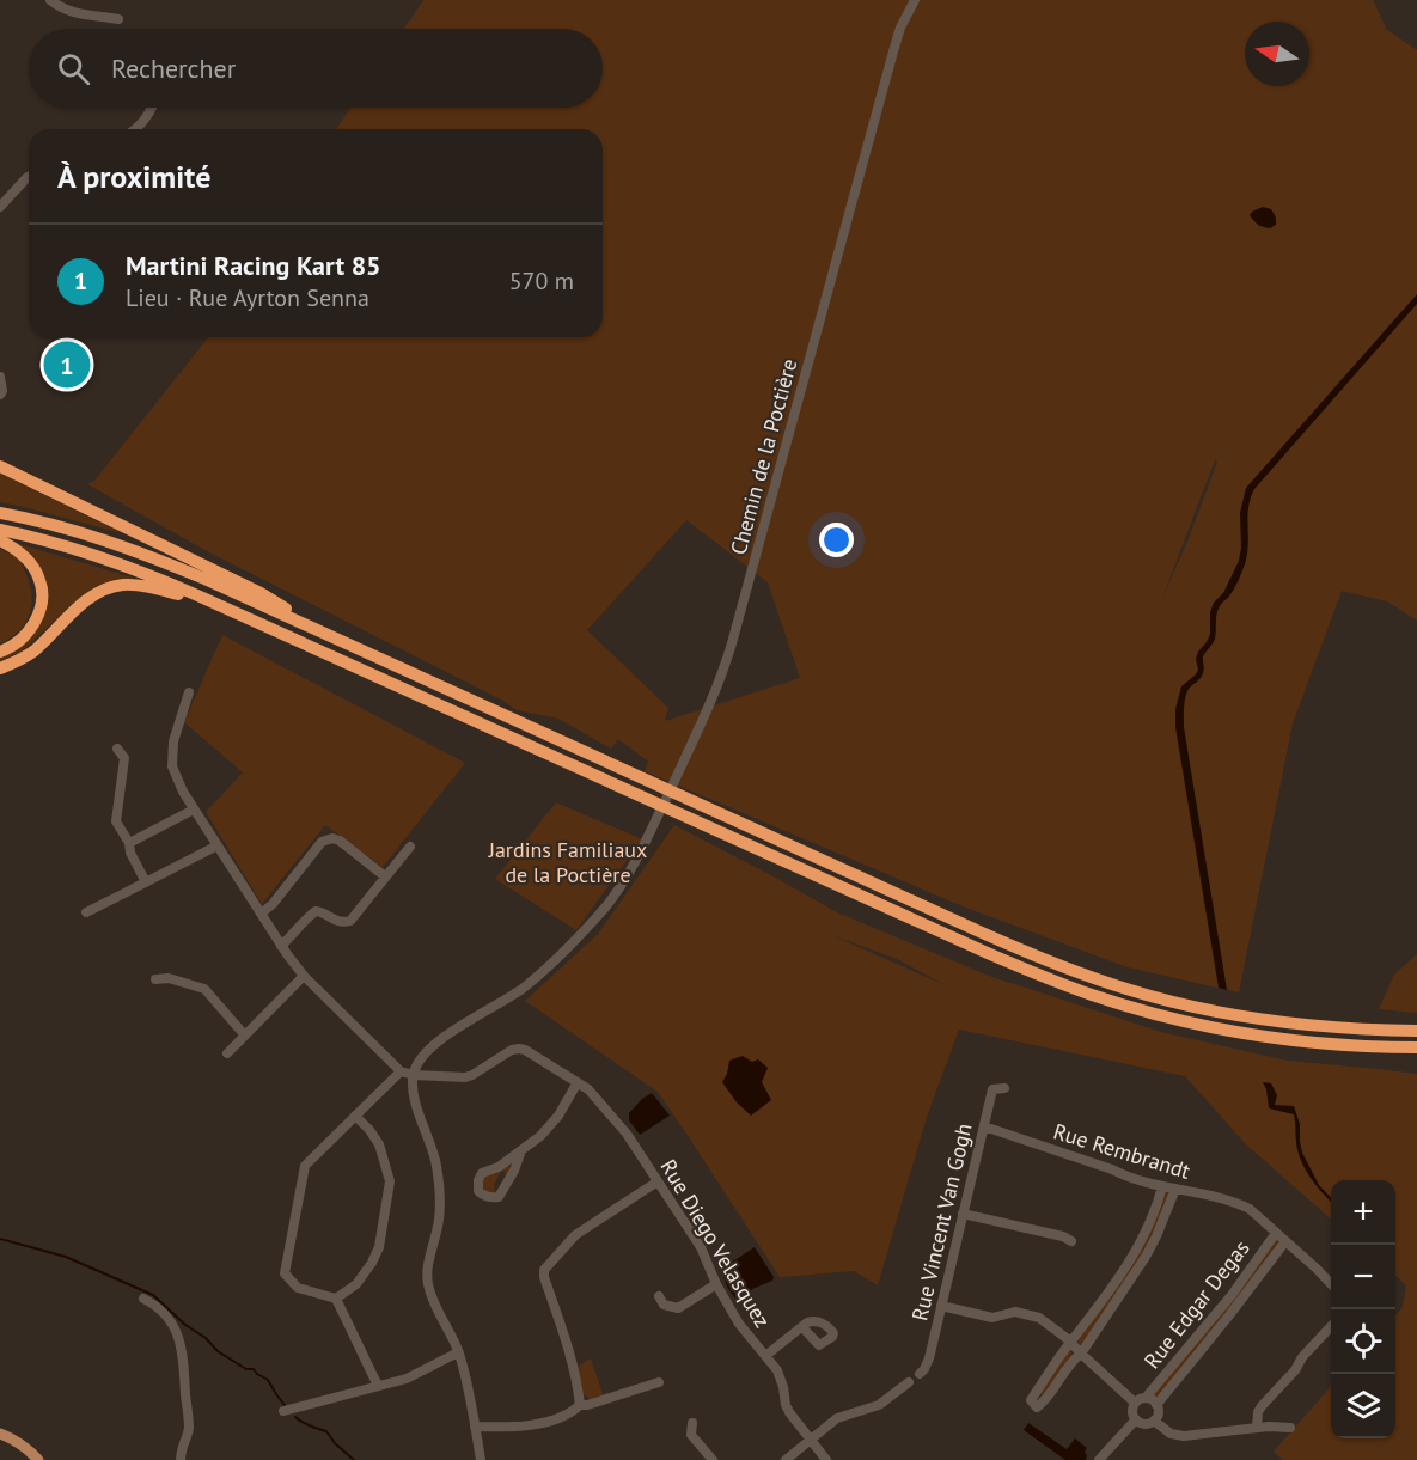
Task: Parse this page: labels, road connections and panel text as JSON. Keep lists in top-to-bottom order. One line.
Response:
{"streets":{"street":["Chemin de la Poctière","Rue Rembrandt","Rue Vincent Van Gogh","Rue Diego Velasquez","Rue Edgar Degas"]},"crossings":[["Chemin de la Poctière","Rue Diego Velasquez"],["Rue Rembrandt","Rue Vincent Van Gogh"],["Rue Rembrandt","Rue Edgar Degas"]],"parks":["Jardins Familiaux de la Poctière"],"north":"left","page":{"search":"Rechercher","heading":"À proximité","list":[{"mark":"1","name":"Martini Racing Kart 85","note":"Lieu · Rue Ayrton Senna","value":"570 m"}],"pins":"1","map_buttons":["+","−"]}}
